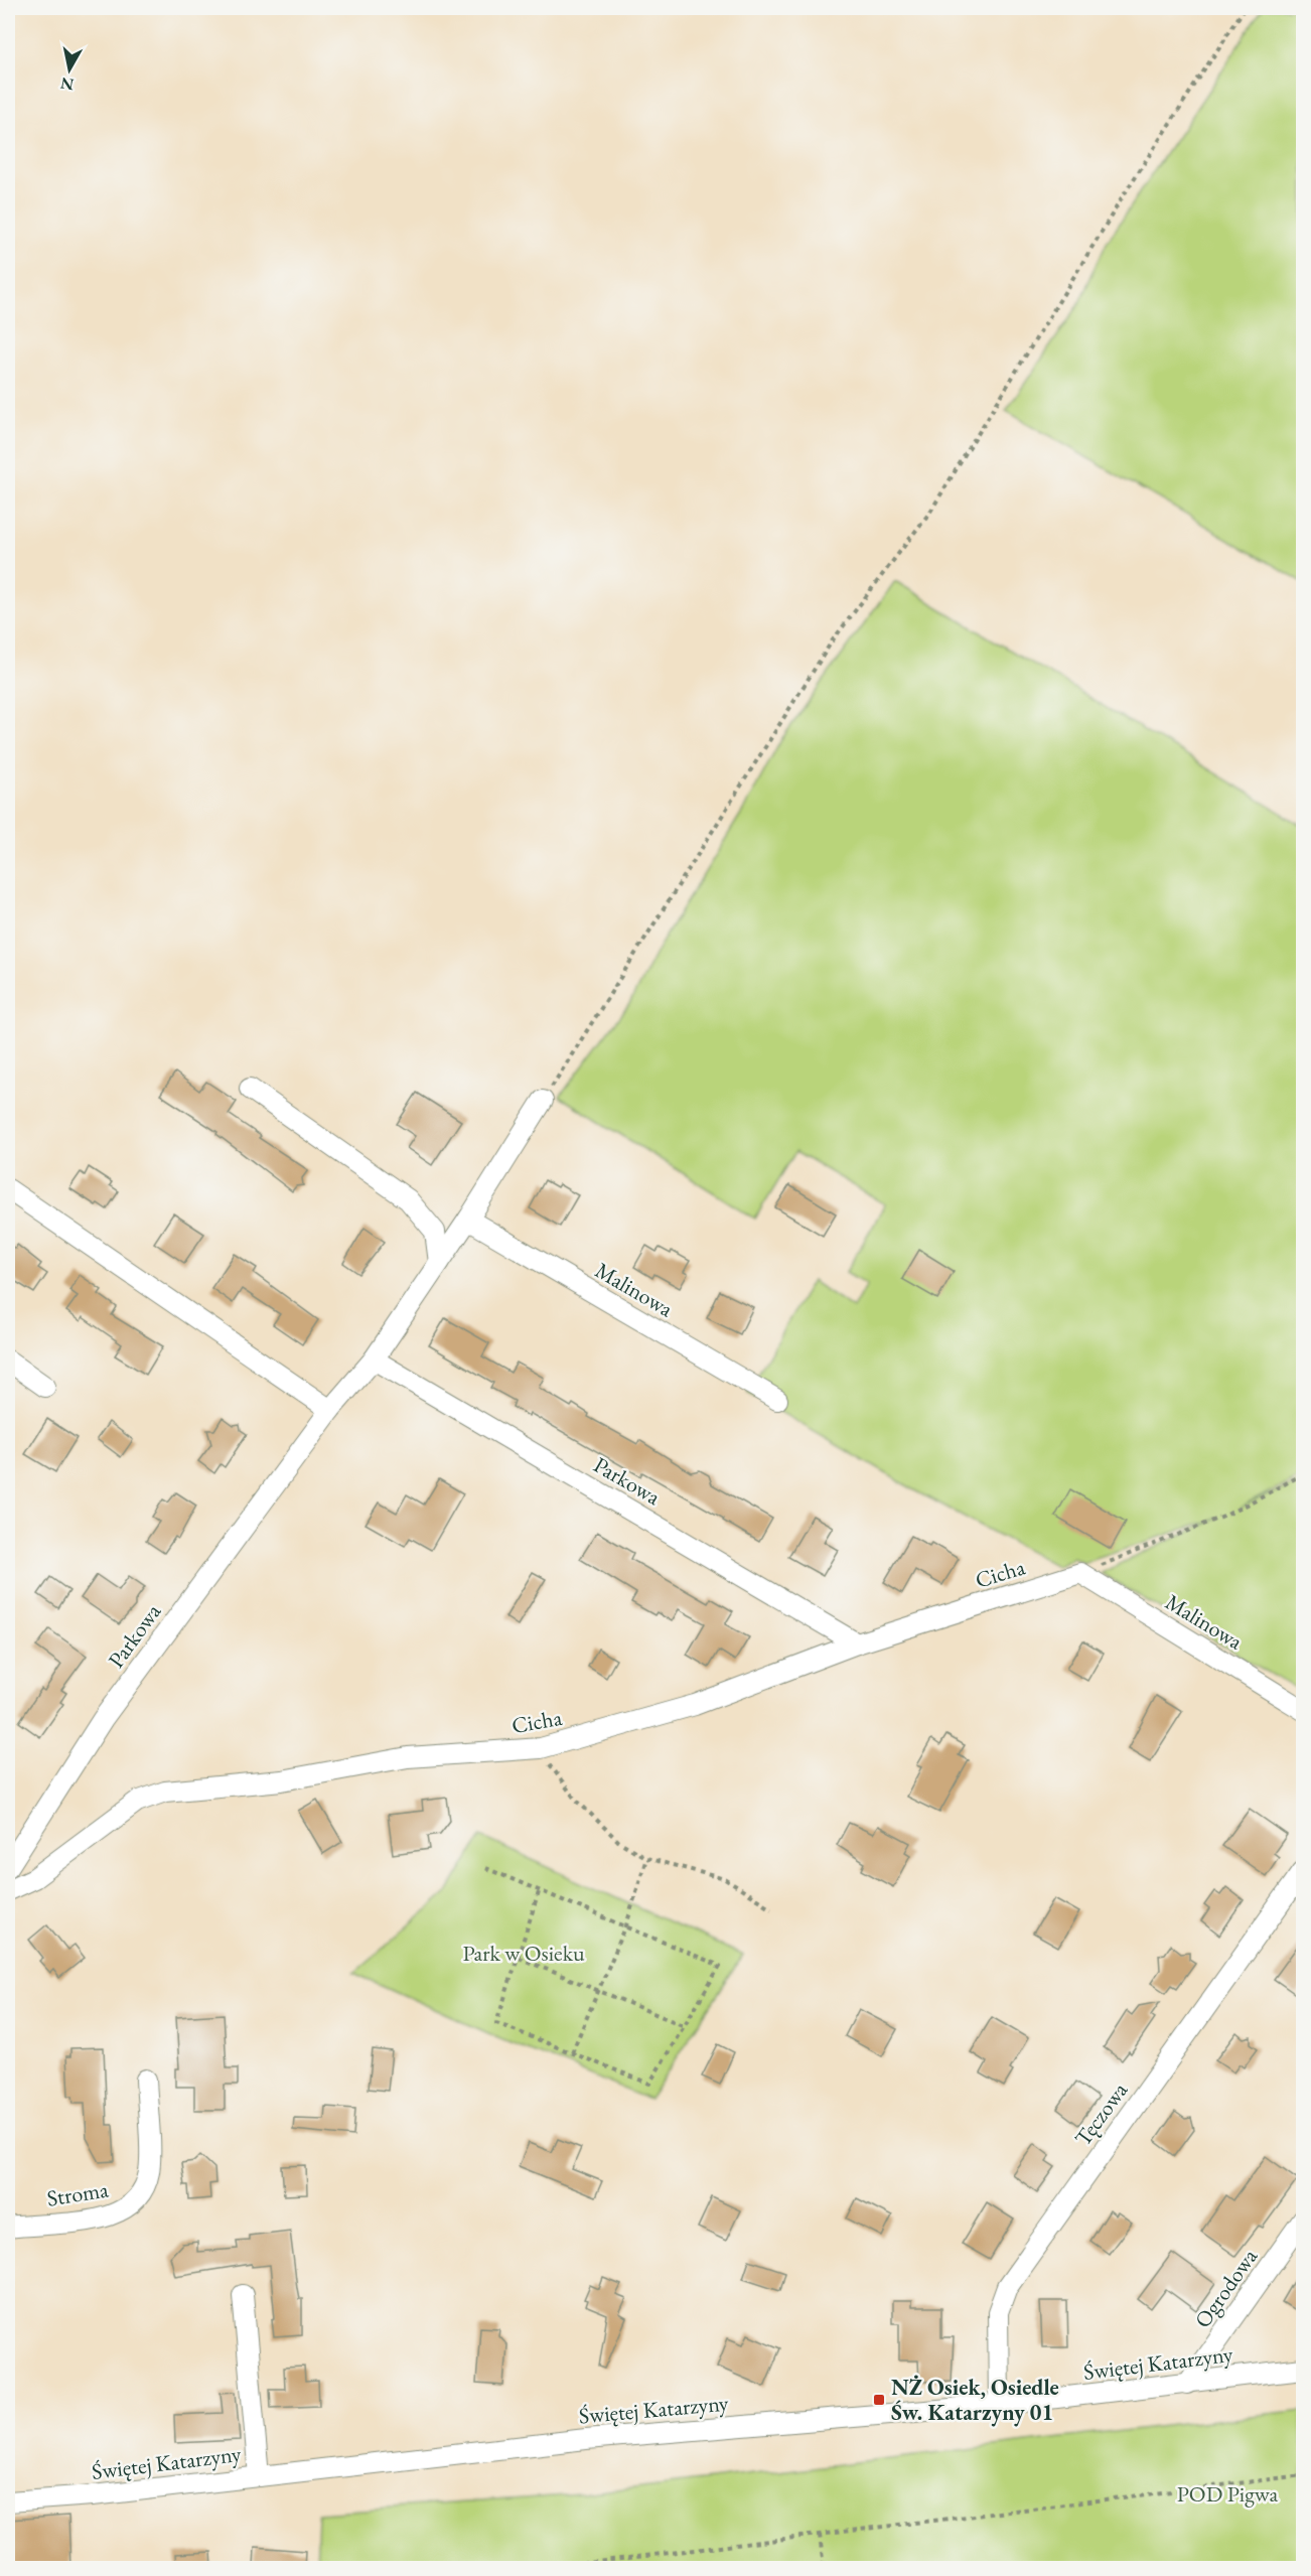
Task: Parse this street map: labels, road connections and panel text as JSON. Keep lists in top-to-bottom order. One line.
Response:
{"streets":{"street":["Malinowa","Parkowa","Cicha","Tęczowa","Stroma","Ogrodowa","Świętej Katarzyny"]},"crossings":[["Malinowa","Parkowa"],["Malinowa","Cicha"],["Parkowa","Cicha"],["Tęczowa","Świętej Katarzyny"],["Ogrodowa","Świętej Katarzyny"]],"parks":["Park w Osieku","POD Pigwa"],"places":{"transit":["NŻ Osiek, Osiedle Św. Katarzyny 01"]},"north":"bottom"}
